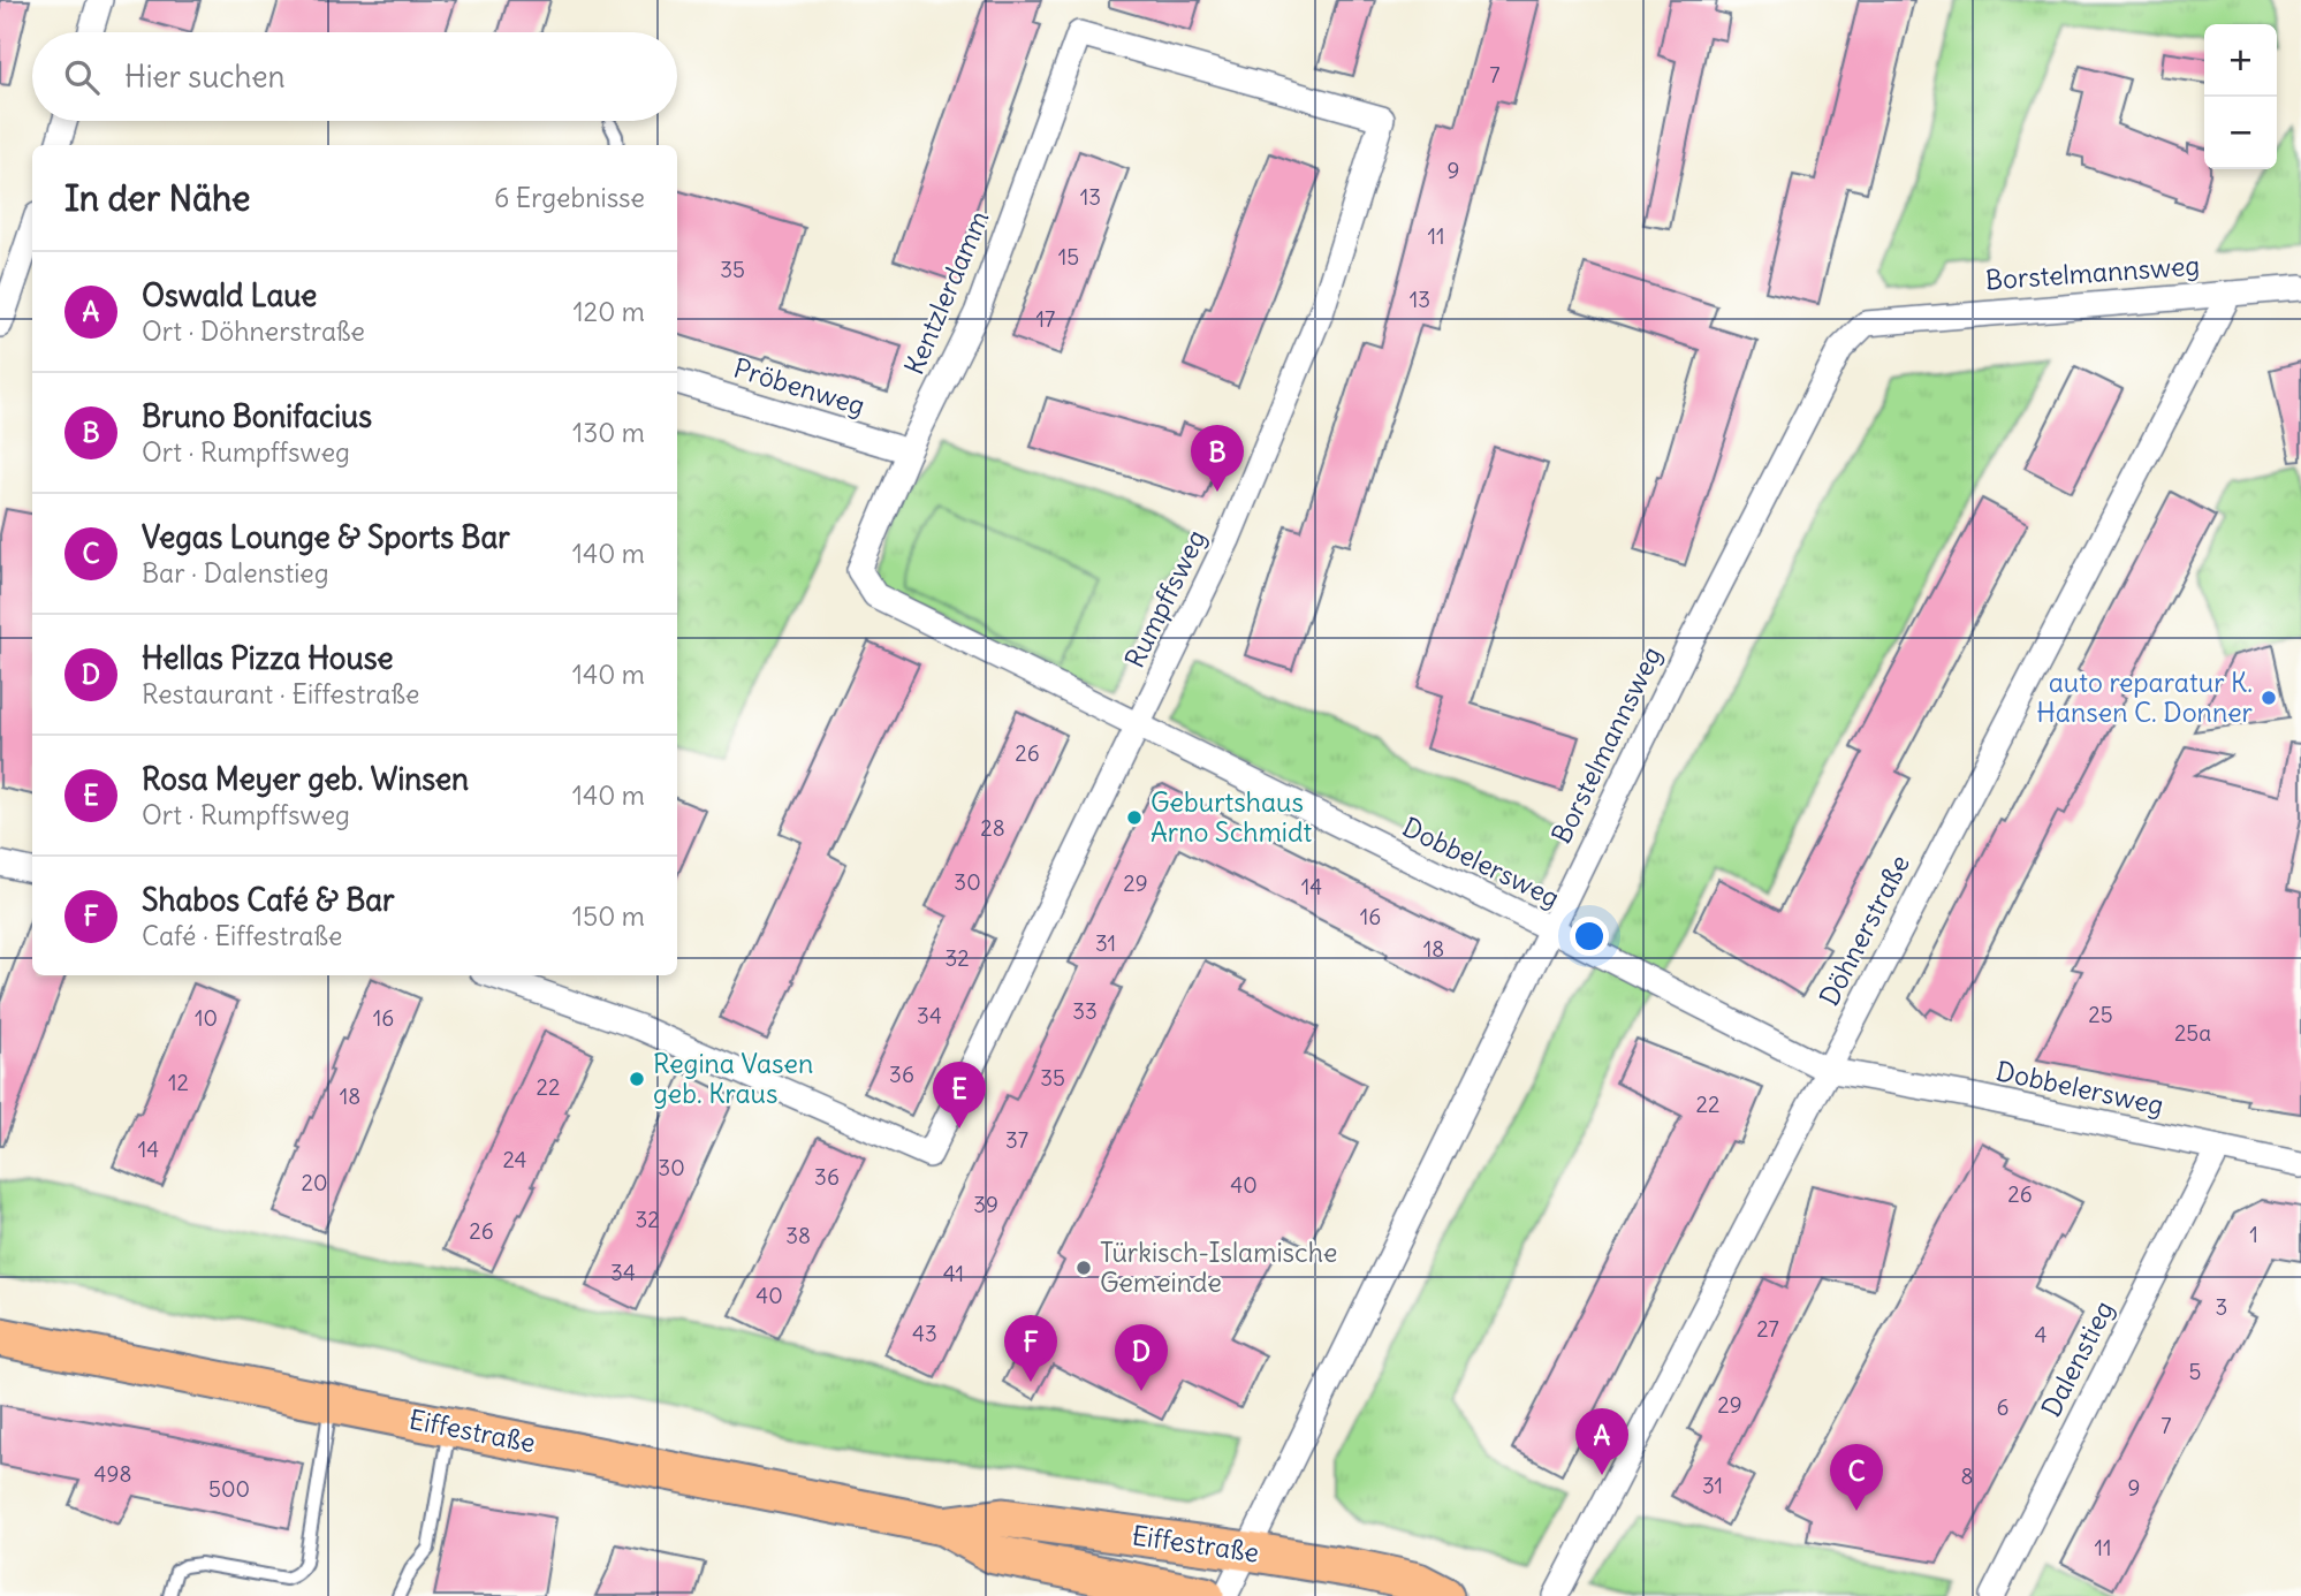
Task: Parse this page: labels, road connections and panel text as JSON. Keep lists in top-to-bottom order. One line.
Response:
{"streets":{"main road":["Eiffestraße"],"street":["Borstelmannsweg","Kentzlerdamm","Pröbenweg","Rumpffsweg","Dobbelersweg","Döhnerstraße","Dalenstieg"]},"crossings":[["Borstelmannsweg","Dobbelersweg"],["Borstelmannsweg","Döhnerstraße"],["Borstelmannsweg","Eiffestraße"],["Kentzlerdamm","Pröbenweg"],["Kentzlerdamm","Rumpffsweg"],["Kentzlerdamm","Dobbelersweg"],["Rumpffsweg","Dobbelersweg"],["Dobbelersweg","Döhnerstraße"],["Dobbelersweg","Dalenstieg"]],"places":["auto reparatur K. Hansen C. Donner","Geburtshaus Arno Schmidt","Regina Vasen geb. Kraus","Türkisch-Islamische Gemeinde"],"house_numbers":["7","9","13","11","15","35","13","17","26","28","30","29","14","16","31","18","32","33","25","34","10","16","25a","36","35","12","22","18","22","37","14","24","30","36","20","40","26","39","32","26","1","38","34","41","40","3","27","43","4","5","29","6","7","498","8","31","9","500","11"],"page":{"map_buttons":["+","−"],"search":"Hier suchen","heading":["In der Nähe","6 Ergebnisse"],"list":[{"mark":"A","name":"Oswald Laue","note":"Ort · Döhnerstraße","value":"120 m"},{"mark":"B","name":"Bruno Bonifacius","note":"Ort · Rumpffsweg","value":"130 m"},{"mark":"C","name":"Vegas Lounge & Sports Bar","note":"Bar · Dalenstieg","value":"140 m"},{"mark":"D","name":"Hellas Pizza House","note":"Restaurant · Eiffestraße","value":"140 m"},{"mark":"E","name":"Rosa Meyer geb. Winsen","note":"Ort · Rumpffsweg","value":"140 m"},{"mark":"F","name":"Shabos Café & Bar","note":"Café · Eiffestraße","value":"150 m"}],"pins":["B","E","F","D","A","C"]}}
